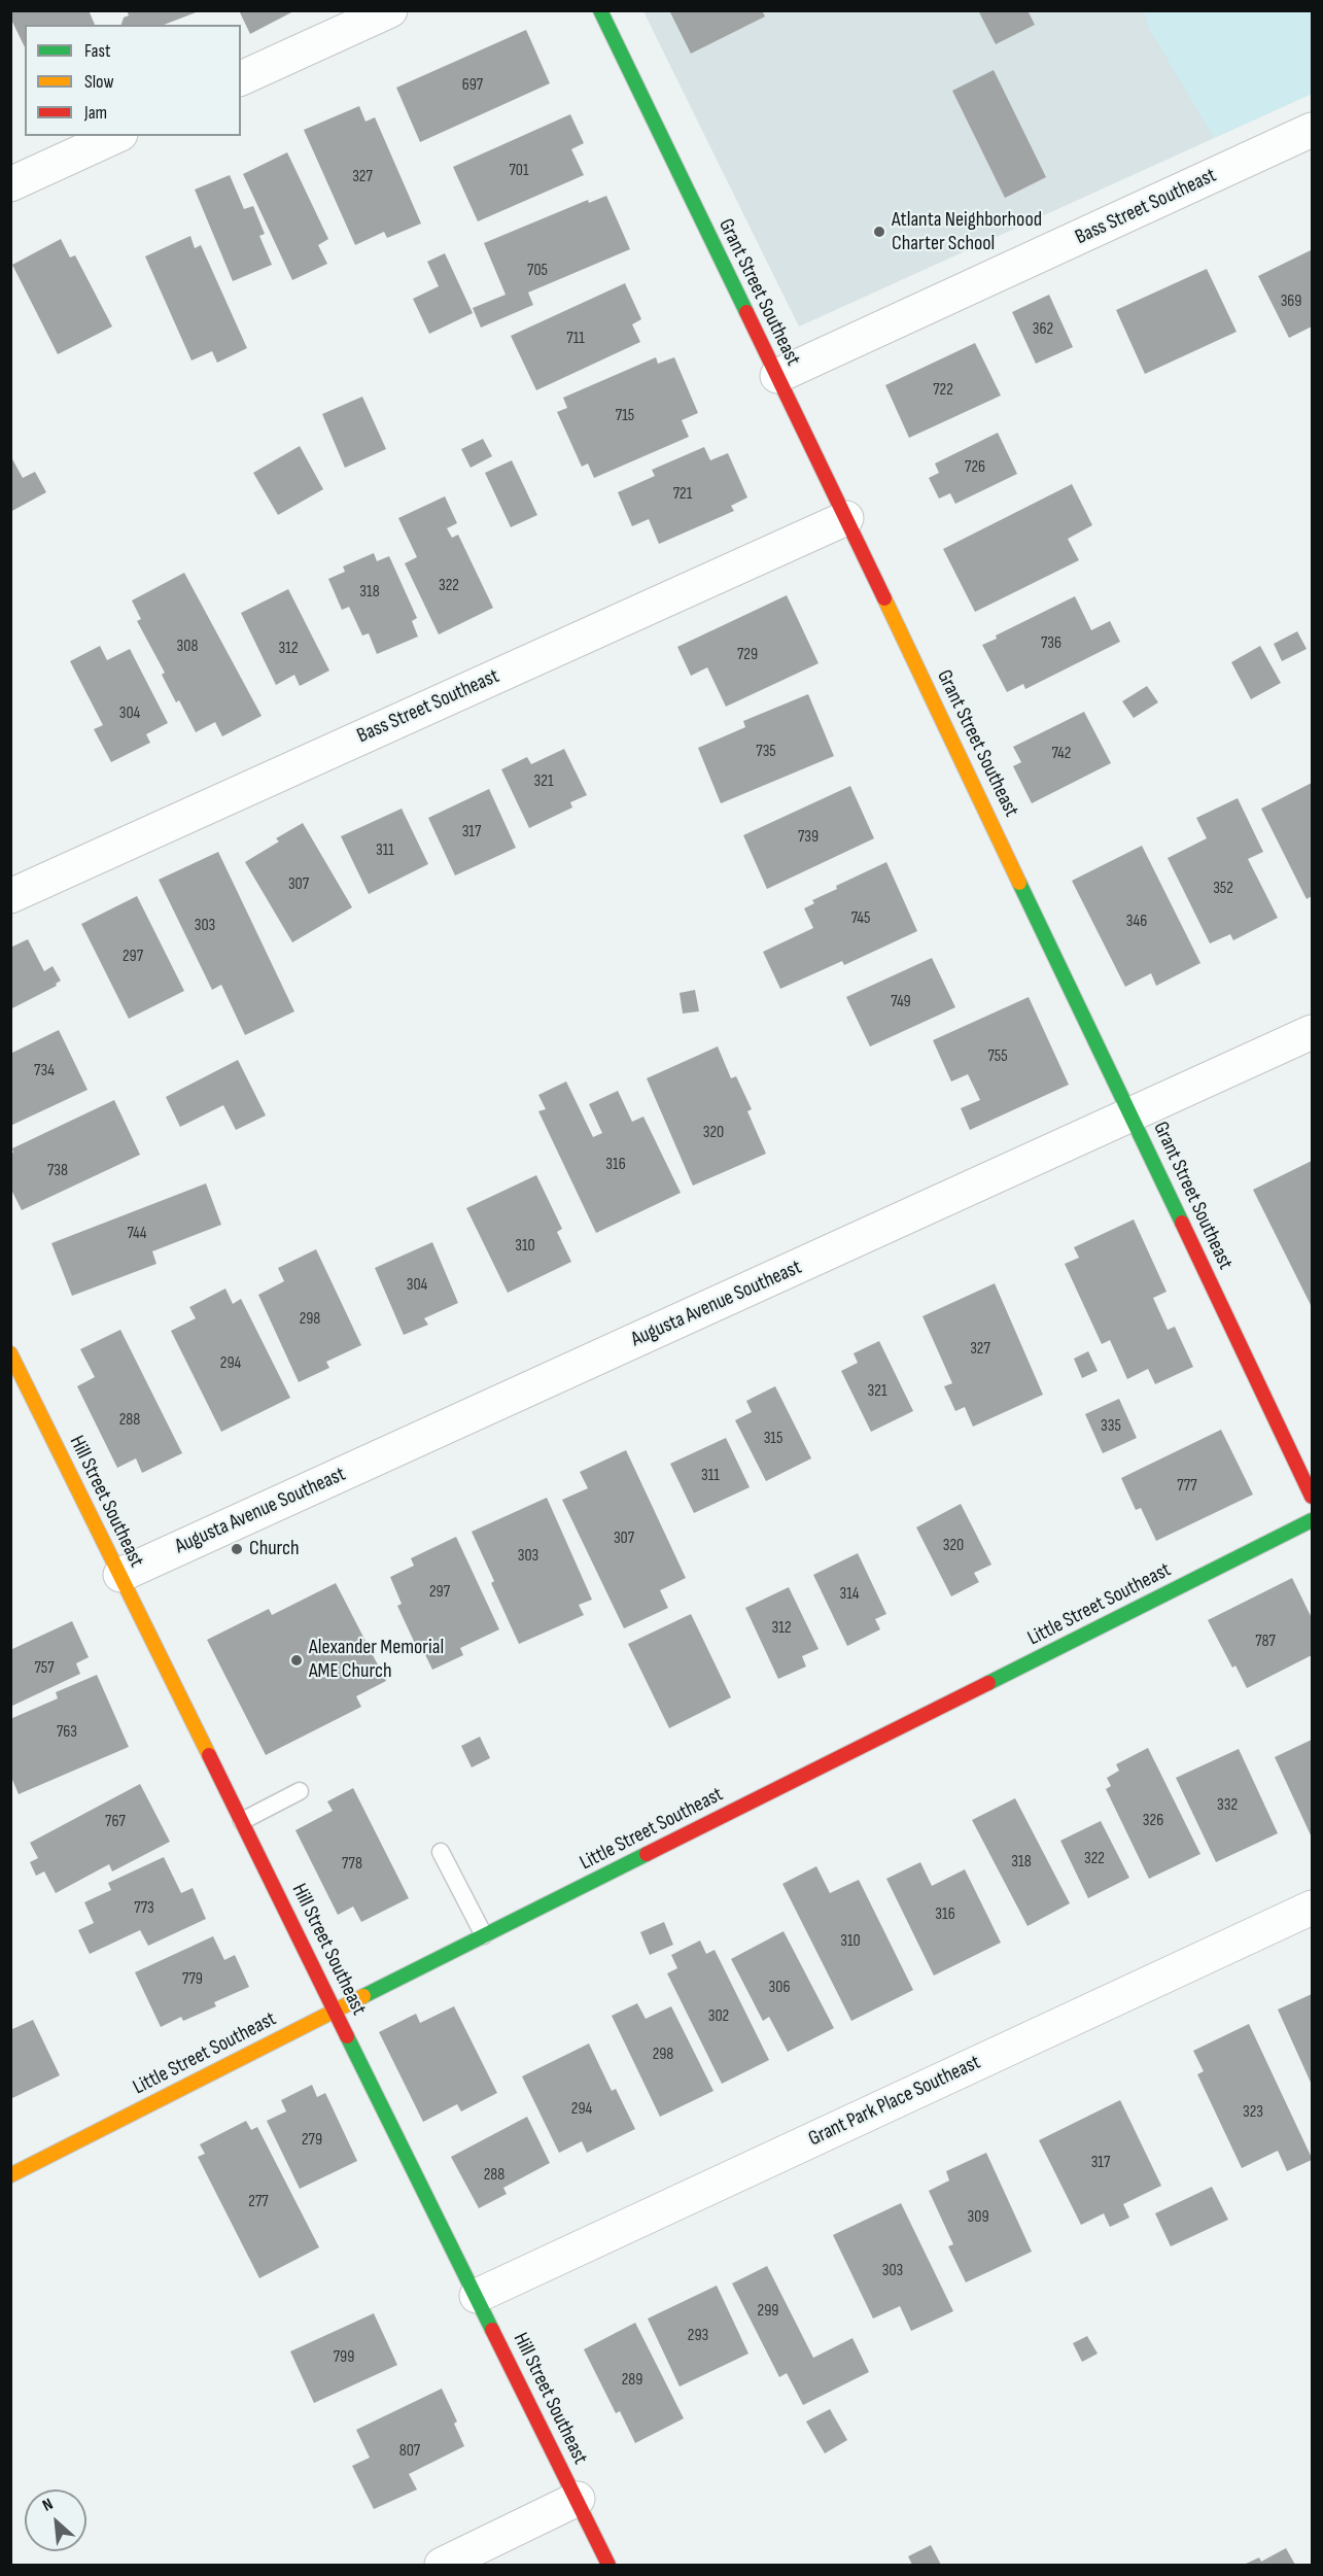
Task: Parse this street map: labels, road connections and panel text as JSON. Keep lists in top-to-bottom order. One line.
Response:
{"streets":{"street":["Bass Street Southeast","Grant Street Southeast","Augusta Avenue Southeast","Hill Street Southeast","Little Street Southeast","Grant Park Place Southeast"]},"crossings":[["Bass Street Southeast","Grant Street Southeast"],["Grant Street Southeast","Augusta Avenue Southeast"],["Augusta Avenue Southeast","Hill Street Southeast"],["Hill Street Southeast","Little Street Southeast"],["Hill Street Southeast","Grant Park Place Southeast"]],"places":["Atlanta Neighborhood Charter School","Church","Alexander Memorial AME Church"],"house_numbers":["697","701","327","705","369","362","711","722","715","726","721","322","318","736","308","312","729","304","735","742","321","317","739","311","307","352","745","346","303","297","749","755","734","320","316","738","744","310","304","298","327","294","321","288","335","315","311","777","307","320","303","297","314","312","787","757","763","332","326","767","322","318","778","773","316","310","779","306","302","298","294","323","279","317","288","277","309","303","299","293","799","289","807"],"legend":["Fast","Slow","Jam"],"north":"top left"}
